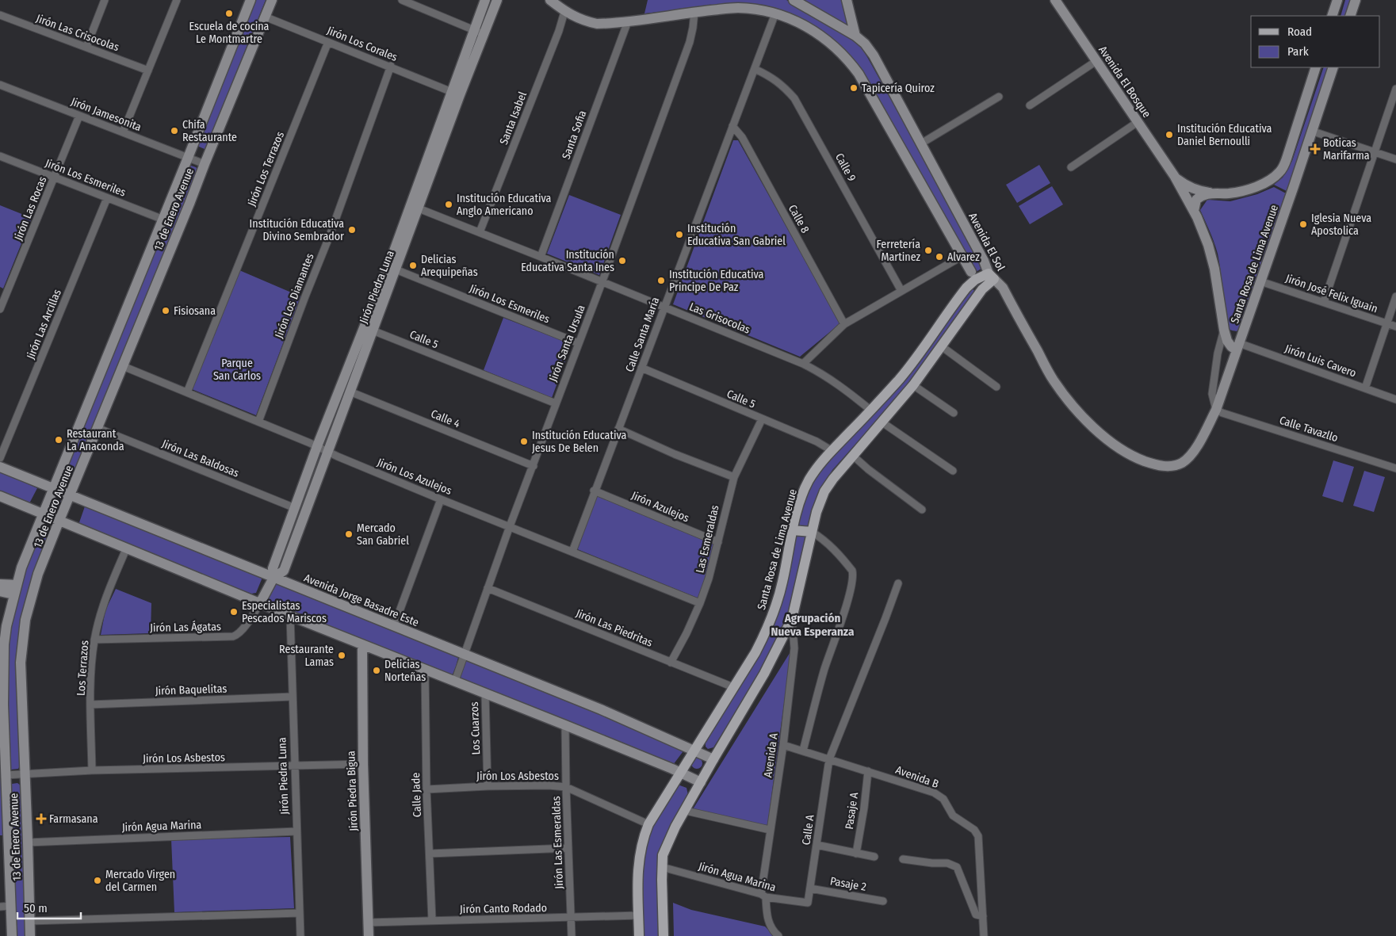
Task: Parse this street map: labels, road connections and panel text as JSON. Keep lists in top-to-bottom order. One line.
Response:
{"streets":{"main road":["Avenida El Bosque","13 de Enero Avenue","Avenida El Sol","Santa Rosa de Lima Avenue","Jirón Piedra Luna","Avenida Jorge Basadre Este","Jirón Piedra Bigua"],"street":["Jirón Las Crisocolas","Jirón Los Corales","Jirón Jamesonita","Santa Isabel","Santa Sofia","Calle 9","Jirón Los Terrazos","Jirón Los Esmeriles","Jirón Las Rocas","Calle 8","Jirón José Felix Iguain","Jirón Los Diamantes","Las Grisocolas","Jirón Las Arcillas","Calle Santa María","Calle 5","Jirón Santa Ursula","Jirón Luis Cavero","Calle 4","Calle Tavazllo","Jirón Las Baldosas","Jirón Los Azulejos","Jirón Azulejos","Las Esmeraldas","Jirón Las Ágatas","Jirón Las Piedritas","Los Terrazos","Jirón Baquelitas","Los Cuarzos","Avenida A","Jirón Los Asbestos","Avenida B","Calle Jade","Pasaje A","Jirón Agua Marina","Calle A","Jirón Las Esmeraldas","Pasaje 2","Jirón Canto Rodado"]},"crossings":[["Jirón Los Corales","Jirón Los Terrazos"],["Jirón Los Corales","13 de Enero Avenue"],["Jirón Los Corales","Jirón Piedra Luna"],["Jirón Los Corales","Jirón Los Diamantes"],["Avenida El Bosque","Santa Rosa de Lima Avenue"],["Avenida El Bosque","Jirón Luis Cavero"],["Avenida El Bosque","Calle Tavazllo"],["Jirón Jamesonita","Jirón Las Rocas"],["Jirón Jamesonita","13 de Enero Avenue"],["Santa Isabel","Las Grisocolas"],["Santa Sofia","Las Grisocolas"],["Calle 9","Calle Santa María"],["Jirón Los Terrazos","Jirón Los Azulejos"],["Jirón Los Esmeriles","Jirón Las Rocas"],["Jirón Los Esmeriles","13 de Enero Avenue"],["Jirón Los Esmeriles","Jirón Piedra Luna"],["Jirón Los Esmeriles","Jirón Las Arcillas"],["Jirón Los Esmeriles","Jirón Santa Ursula"],["13 de Enero Avenue","Jirón Las Baldosas"],["13 de Enero Avenue","Jirón Los Azulejos"],["13 de Enero Avenue","Avenida Jorge Basadre Este"],["13 de Enero Avenue","Jirón Los Asbestos"],["13 de Enero Avenue","Jirón Agua Marina"],["Calle 8","Calle Santa María"],["Avenida El Sol","Santa Rosa de Lima Avenue"],["Santa Rosa de Lima Avenue","Jirón José Felix Iguain"],["Santa Rosa de Lima Avenue","Las Grisocolas"],["Santa Rosa de Lima Avenue","Calle 5"],["Santa Rosa de Lima Avenue","Jirón Luis Cavero"],["Santa Rosa de Lima Avenue","Calle Tavazllo"],["Santa Rosa de Lima Avenue","Avenida Jorge Basadre Este"],["Santa Rosa de Lima Avenue","Jirón Las Piedritas"],["Santa Rosa de Lima Avenue","Jirón Los Asbestos"],["Santa Rosa de Lima Avenue","Jirón Canto Rodado"],["Jirón Piedra Luna","Las Grisocolas"],["Jirón Piedra Luna","Calle 5"],["Jirón Piedra Luna","Calle 4"],["Jirón Piedra Luna","Jirón Las Baldosas"],["Jirón Piedra Luna","Jirón Los Azulejos"],["Jirón Piedra Luna","Avenida Jorge Basadre Este"],["Jirón Piedra Luna","Jirón Las Ágatas"],["Jirón Piedra Luna","Jirón Baquelitas"],["Jirón Piedra Luna","Jirón Los Asbestos"],["Jirón Piedra Luna","Jirón Agua Marina"],["Jirón Los Diamantes","Jirón Los Azulejos"],["Las Grisocolas","Calle Santa María"],["Las Grisocolas","Jirón Santa Ursula"],["Calle Santa María","Calle 5"],["Calle Santa María","Jirón Los Azulejos"],["Calle Santa María","Jirón Azulejos"],["Calle 5","Jirón Santa Ursula"],["Calle 5","Las Esmeraldas"],["Jirón Santa Ursula","Calle 4"],["Jirón Santa Ursula","Jirón Los Azulejos"],["Jirón Santa Ursula","Avenida Jorge Basadre Este"],["Jirón Santa Ursula","Jirón Las Piedritas"],["Jirón Los Azulejos","Las Esmeraldas"],["Jirón Azulejos","Las Esmeraldas"],["Las Esmeraldas","Jirón Las Piedritas"],["Jirón Las Ágatas","Los Terrazos"],["Los Terrazos","Jirón Baquelitas"],["Los Terrazos","Jirón Los Asbestos"],["Los Cuarzos","Jirón Los Asbestos"],["Avenida A","Avenida B"],["Avenida A","Jirón Agua Marina"],["Jirón Los Asbestos","Jirón Piedra Bigua"],["Jirón Los Asbestos","Calle Jade"],["Jirón Los Asbestos","Jirón Las Esmeraldas"],["Avenida B","Pasaje A"],["Avenida B","Calle A"],["Jirón Piedra Bigua","Jirón Canto Rodado"],["Calle Jade","Jirón Canto Rodado"],["Jirón Agua Marina","Calle A"],["Calle A","Pasaje 2"],["Jirón Las Esmeraldas","Jirón Canto Rodado"]],"districts":["Agrupación Nueva Esperanza"],"parks":["Parque San Carlos"],"places":{"other":["Escuela de cocina Le Montmartre","Tapicería Quiroz","Chifa Restaurante","Institución Educativa Daniel Bernoulli","Institución Educativa Anglo Americano","Iglesia Nueva Apostolica","Institución Educativa Divino Sembrador","Institución Educativa San Gabriel","Ferretería Martinez","Alvarez","Institución Educativa Santa Ines","Delicias Arequipeñas","Institución Educativa Principe De Paz","Fisiosana","Restaurant La Anaconda","Institución Educativa Jesus De Belen","Mercado San Gabriel","Especialistas Pescados Mariscos","Restaurante Lamas","Delicias Norteñas","Mercado Virgen del Carmen"],"health":["Boticas Marifarma","Farmasana"]},"legend":["Road","Park"],"scale_bar":"50 m"}
